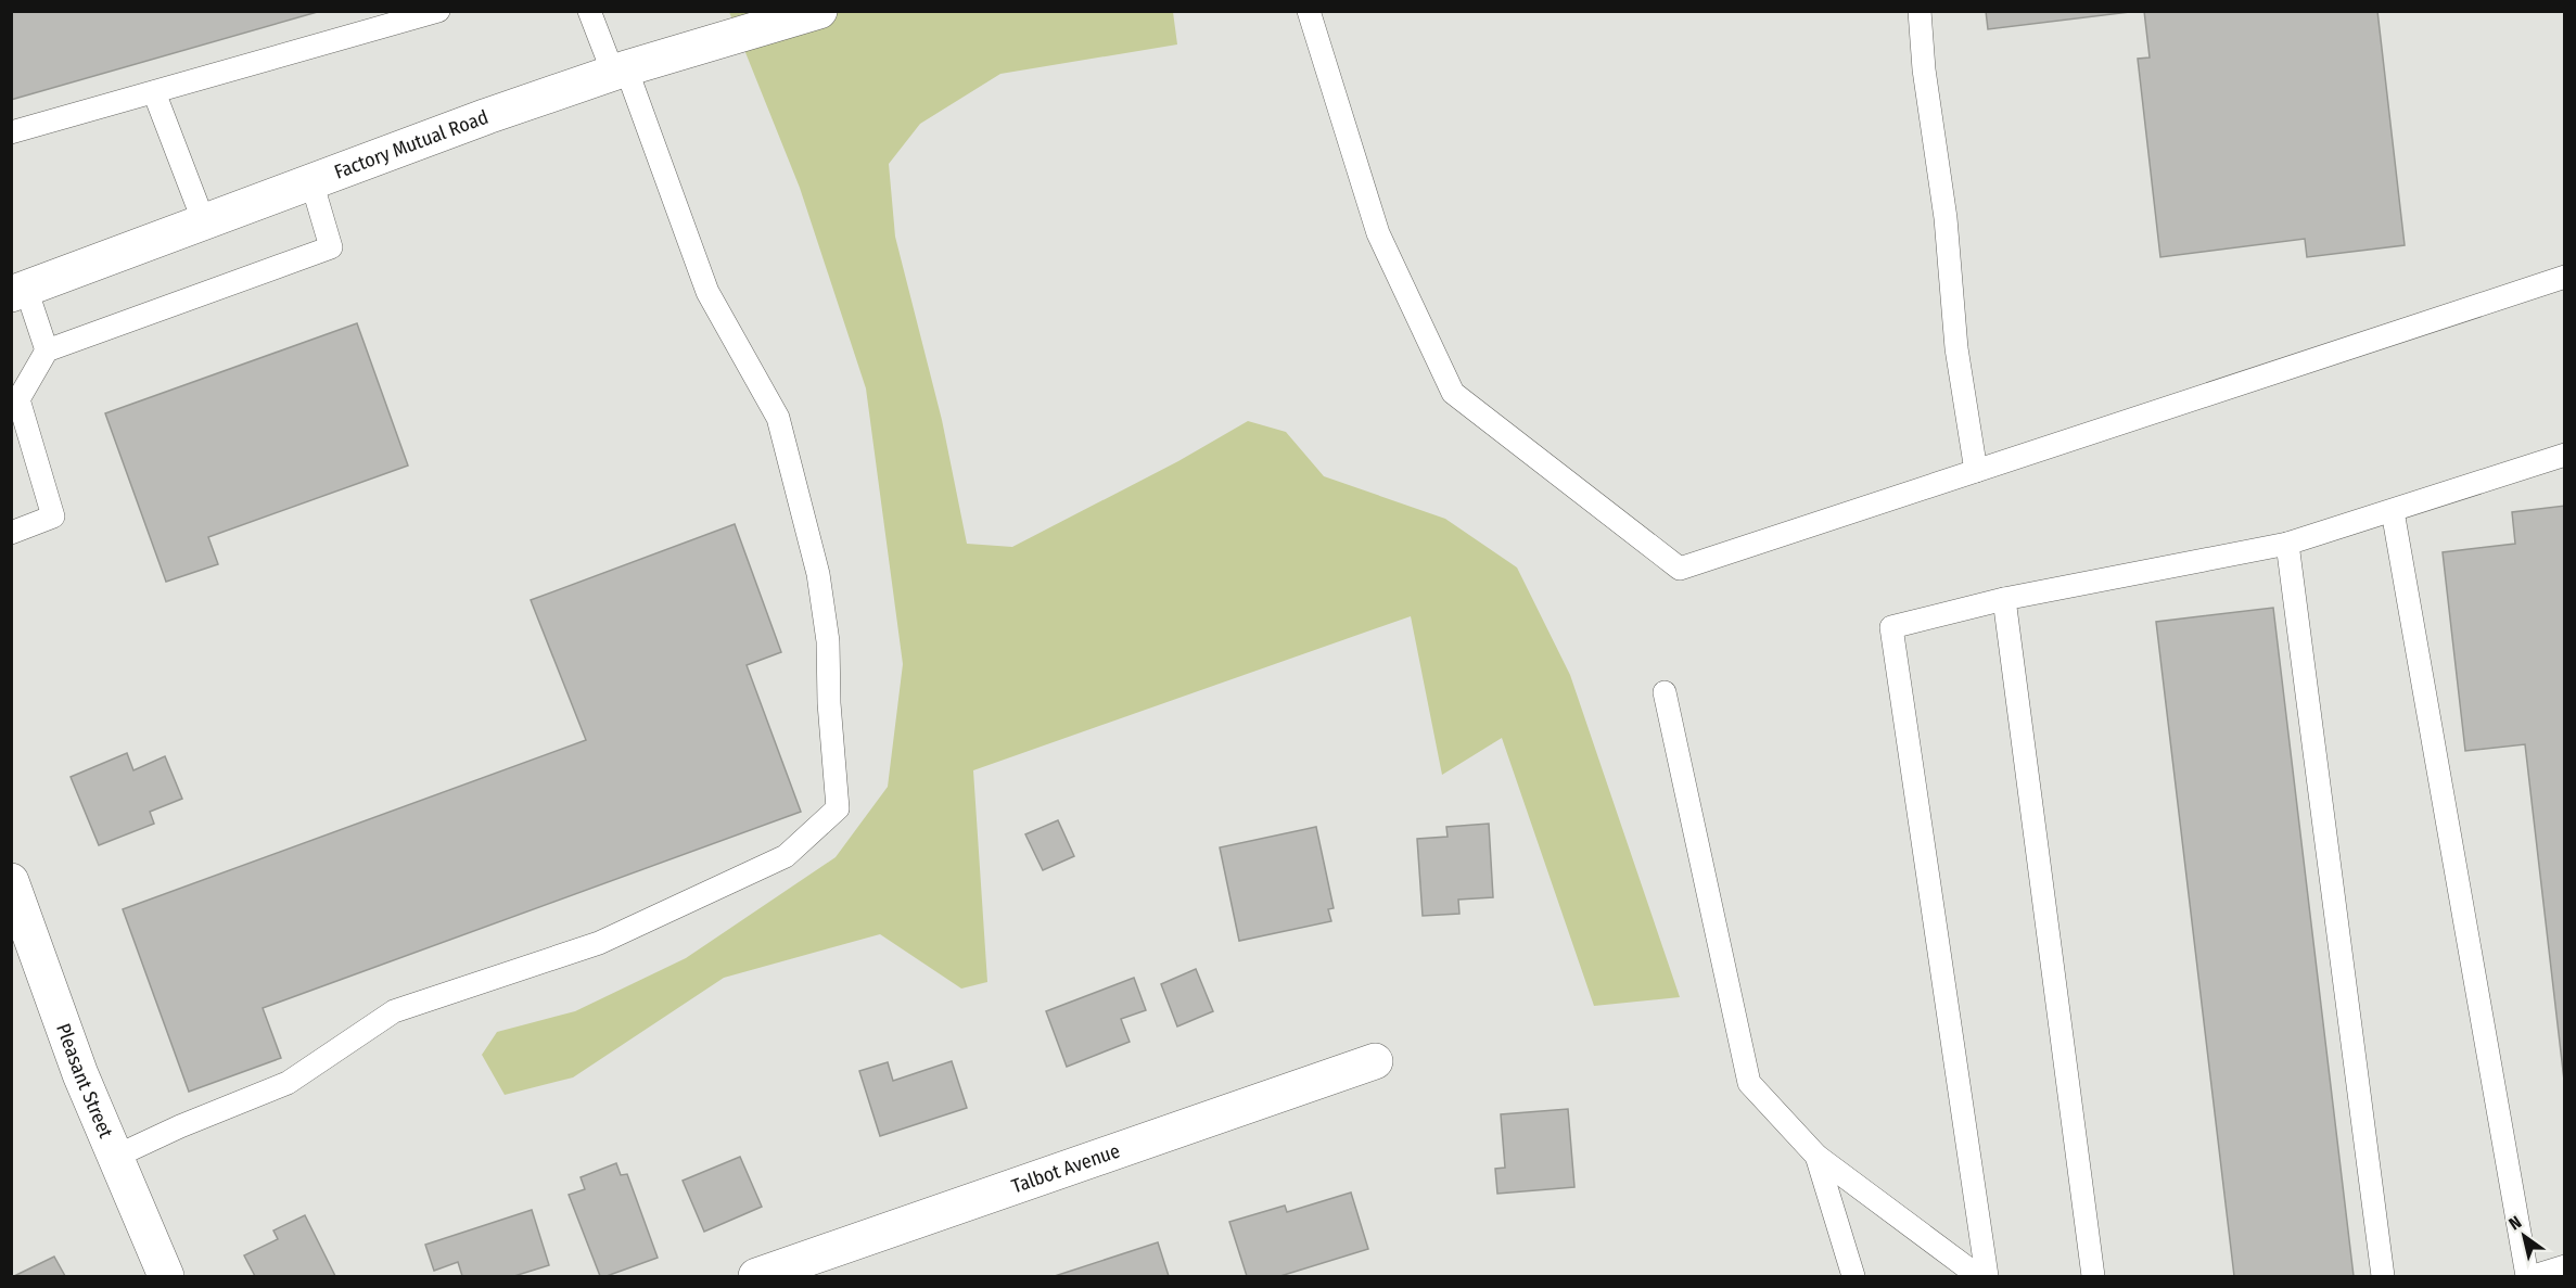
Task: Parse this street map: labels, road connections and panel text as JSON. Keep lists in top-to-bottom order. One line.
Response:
{"streets":{"street":["Factory Mutual Road","Pleasant Street","Talbot Avenue"]},"north":"top left"}
